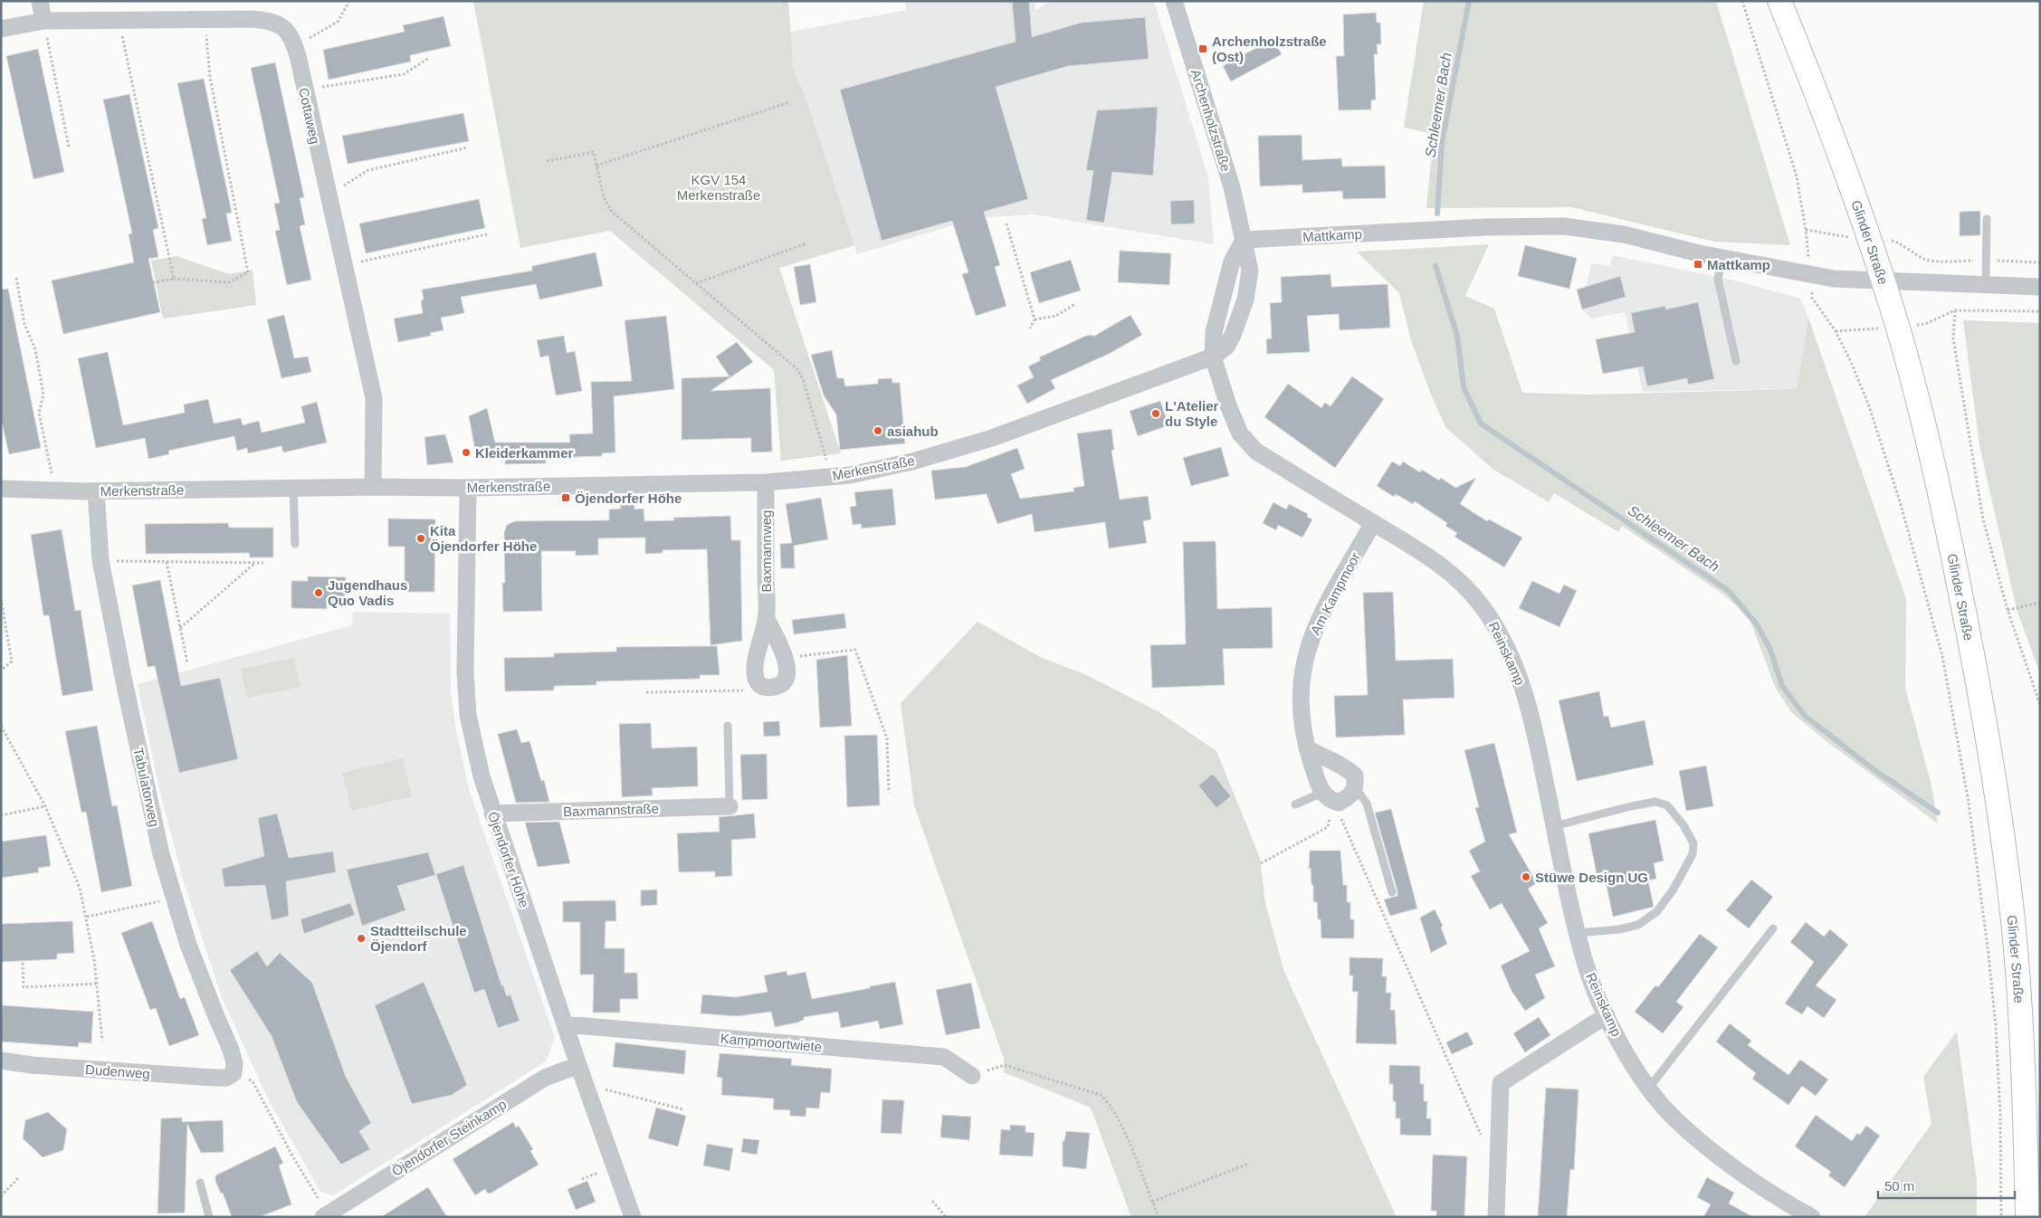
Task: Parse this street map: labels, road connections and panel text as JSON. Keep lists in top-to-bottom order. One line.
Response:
{"streets":{"main road":["Glinder Straße"],"street":["Cottaweg","Archenholzstraße","Mattkamp","Merkenstraße","Baxmannweg","Am Kampmoor","Reinskamp","Tabulatorweg","Baxmannstraße","Öjendorfer Höhe","Kampmoortwiete","Dudenweg","Öjendorfer Steinkamp"]},"crossings":[["Cottaweg","Merkenstraße"],["Archenholzstraße","Mattkamp"],["Archenholzstraße","Merkenstraße"],["Archenholzstraße","Reinskamp"],["Mattkamp","Glinder Straße"],["Merkenstraße","Baxmannweg"],["Merkenstraße","Reinskamp"],["Merkenstraße","Tabulatorweg"],["Merkenstraße","Öjendorfer Höhe"],["Am Kampmoor","Reinskamp"],["Tabulatorweg","Dudenweg"],["Baxmannstraße","Öjendorfer Höhe"],["Öjendorfer Höhe","Kampmoortwiete"],["Öjendorfer Höhe","Öjendorfer Steinkamp"]],"water":["Schleemer Bach"],"parks":["KGV 154 Merkenstraße"],"places":{"transit":["Archenholzstraße (Ost)","Mattkamp","Öjendorfer Höhe"],"other":["L'Atelier du Style","asiahub","Kleiderkammer","Kita Öjendorfer Höhe","Jugendhaus Quo Vadis","Stüwe Design UG","Stadtteilschule Öjendorf"]},"scale_bar":"50 m"}
